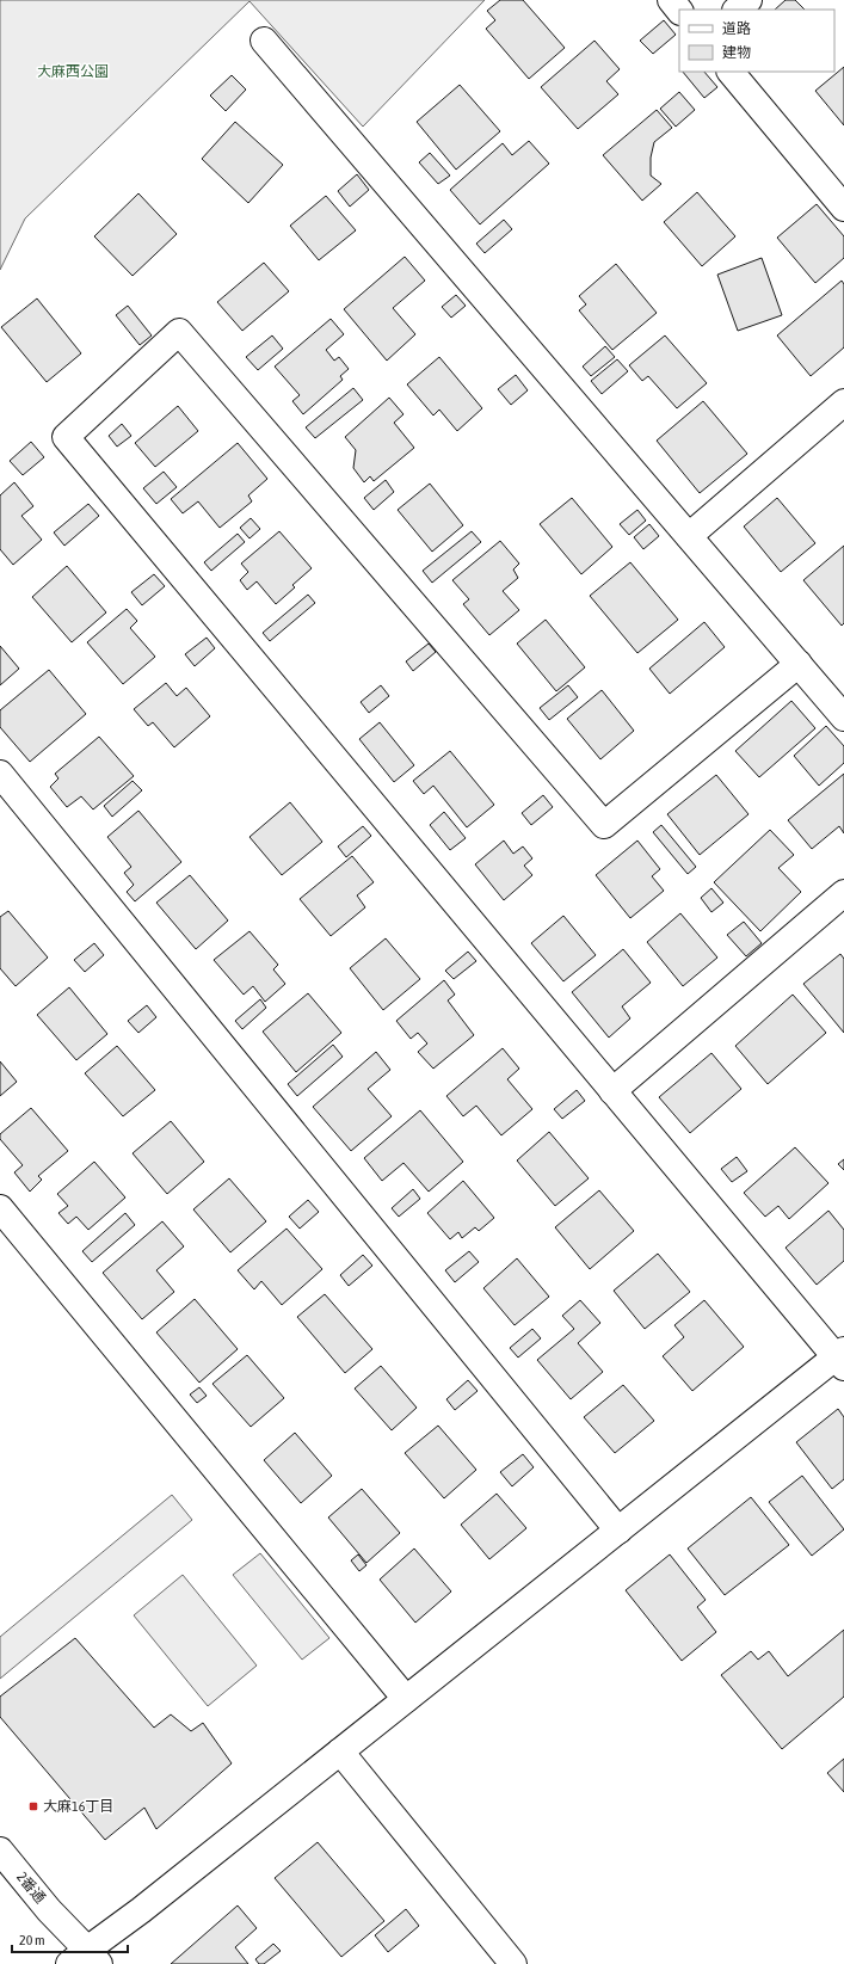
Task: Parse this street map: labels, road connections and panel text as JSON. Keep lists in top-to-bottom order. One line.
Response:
{"streets":{"street":["2番通"]},"parks":["大麻西公園"],"places":{"transit":["大麻16丁目"]},"legend":["道路","建物"],"scale_bar":"20 m"}
